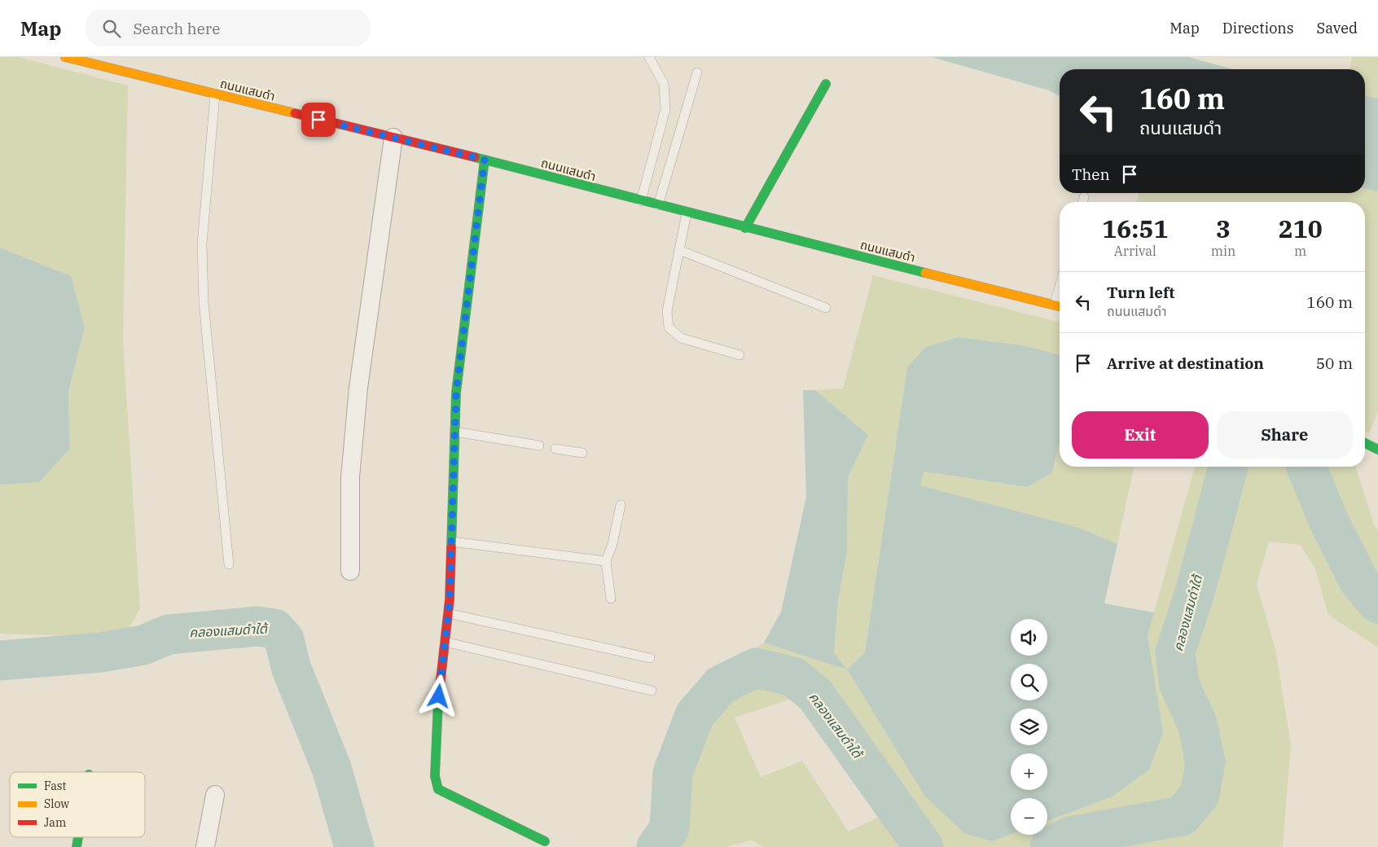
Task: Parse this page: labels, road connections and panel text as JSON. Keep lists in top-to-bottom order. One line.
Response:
{"streets":{"street":["ถนนแสมดำ"]},"water":["คลองแสมดำใต้"],"legend":["Fast","Slow","Jam"],"page":{"header":"Map","search":"Search here","nav":["Map","Directions","Saved"],"turn":["160 m","ถนนแสมดำ"],"then":"Then","eta":["16:51","Arrival","3","min","210","m"],"list":[{"name":"Turn left","note":"ถนนแสมดำ","value":"160 m"},{"name":"Arrive at destination","value":"50 m"}],"buttons":["Exit","Share"],"map_buttons":["+","−"]}}
